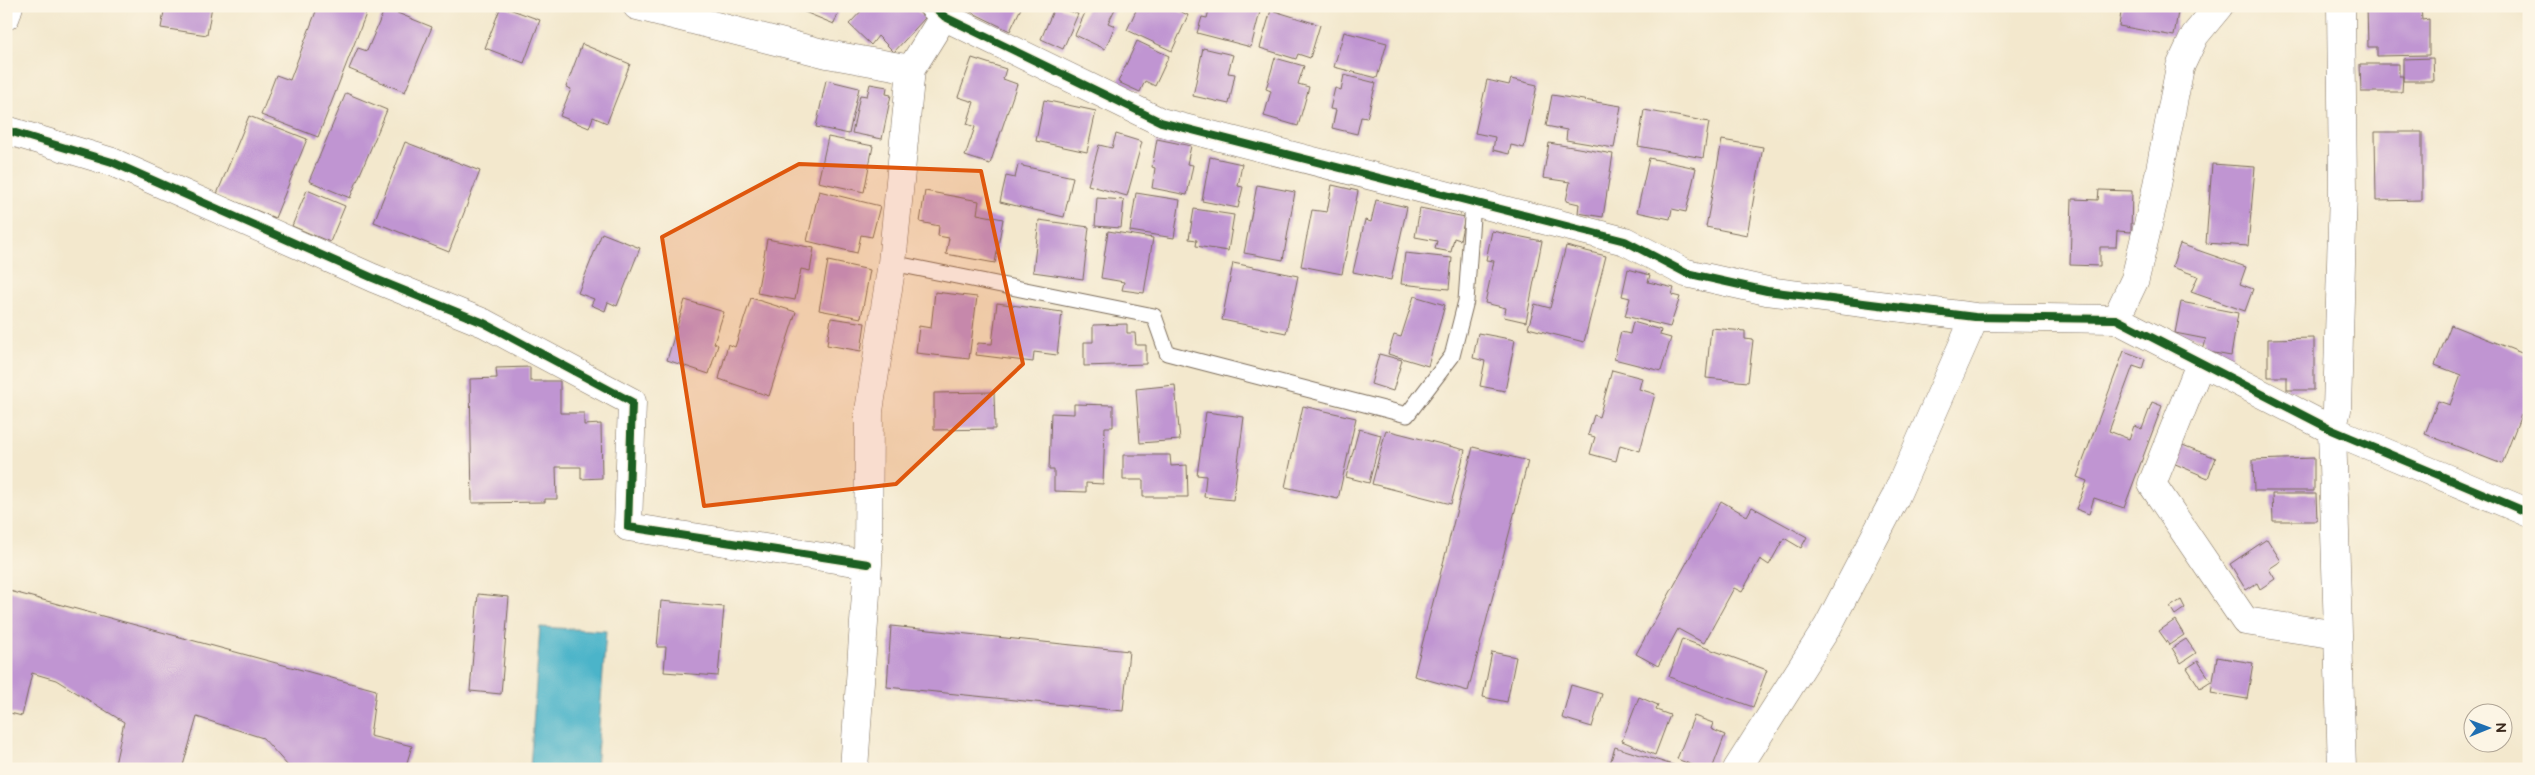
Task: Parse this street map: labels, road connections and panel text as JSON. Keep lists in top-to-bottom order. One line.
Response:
{"north":"right"}
